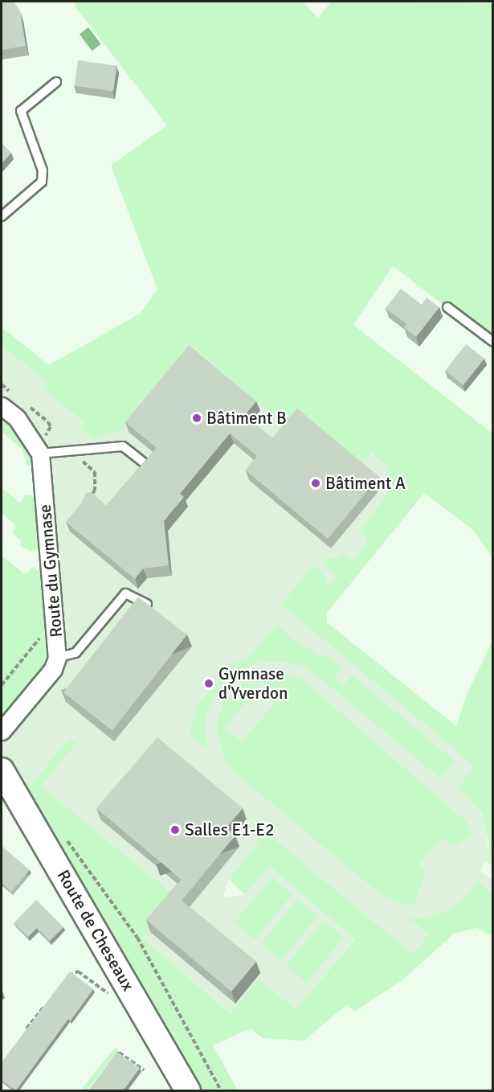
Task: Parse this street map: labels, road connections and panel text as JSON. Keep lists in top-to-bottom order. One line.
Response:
{"streets":{"street":["Route du Gymnase","Route de Cheseaux"]},"places":["Bâtiment B","Bâtiment A","Gymnase d'Yverdon","Salles E1-E2"]}
